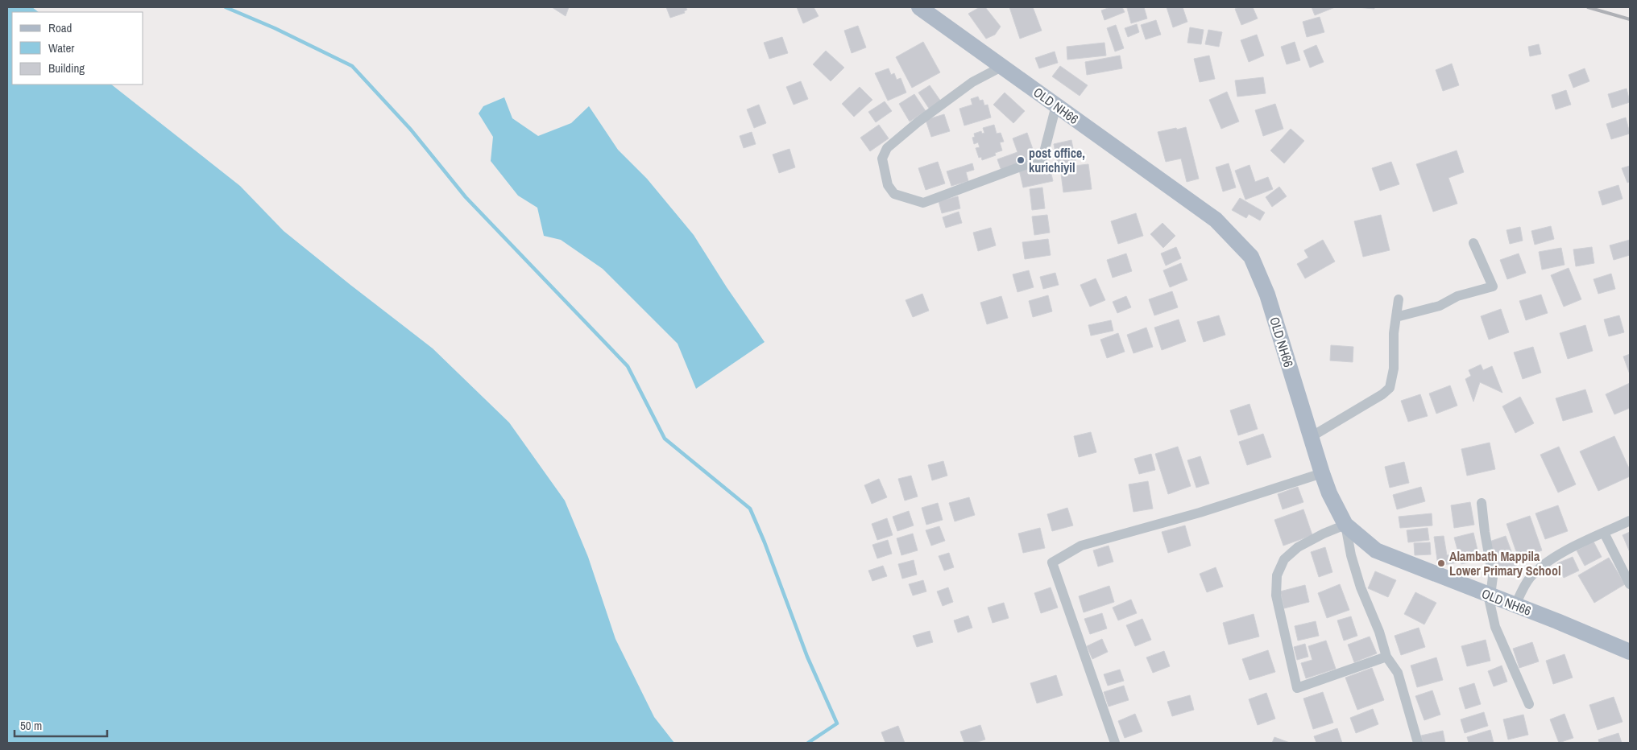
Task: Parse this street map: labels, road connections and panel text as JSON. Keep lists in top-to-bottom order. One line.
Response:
{"streets":{"main road":["OLD NH66"]},"places":["post office, kurichiyil","Alambath Mappila Lower Primary School"],"legend":["Road","Water","Building"],"scale_bar":"50 m"}
